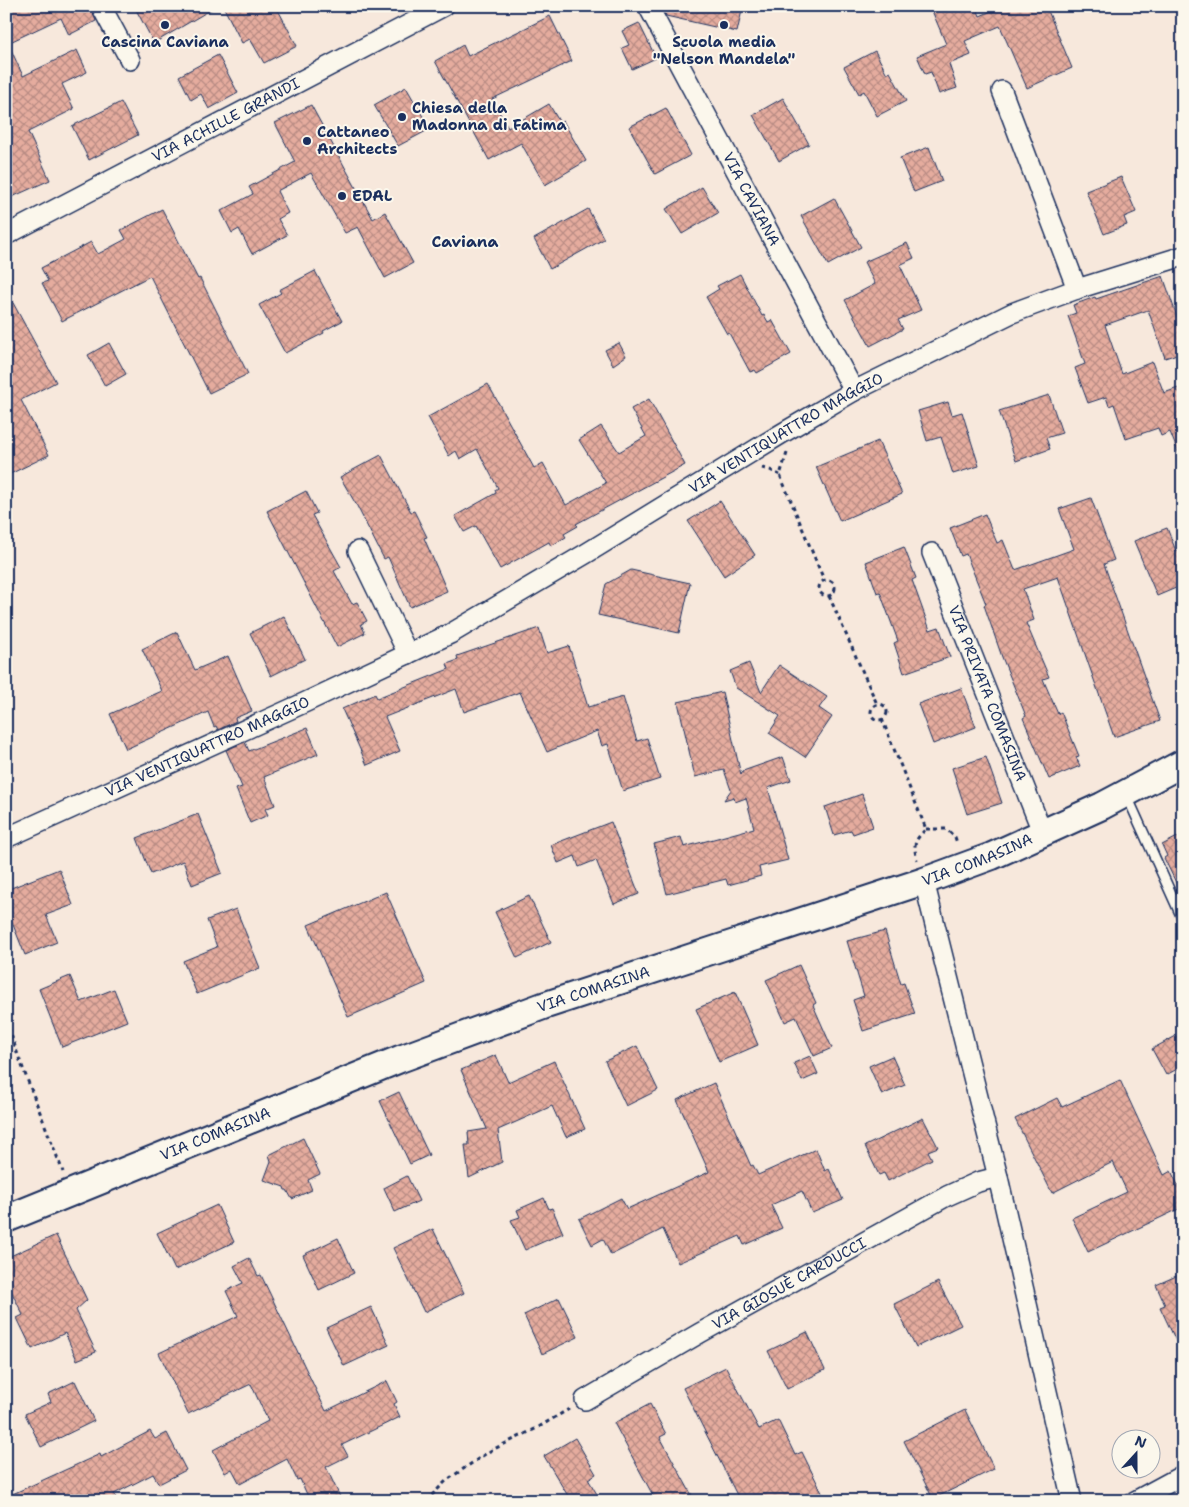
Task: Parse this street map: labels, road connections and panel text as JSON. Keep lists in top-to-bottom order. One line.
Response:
{"streets":{"street":["VIA ACHILLE GRANDI","VIA CAVIANA","VIA VENTIQUATTRO MAGGIO","VIA PRIVATA COMASINA","VIA COMASINA","VIA GIOSUÈ CARDUCCI"]},"crossings":[["VIA CAVIANA","VIA VENTIQUATTRO MAGGIO"],["VIA PRIVATA COMASINA","VIA COMASINA"]],"districts":["Caviana"],"places":["Cascina Caviana","Scuola media \"Nelson Mandela\"","Chiesa della Madonna di Fatima","Cattaneo Architects","EDAL"],"north":"top"}
